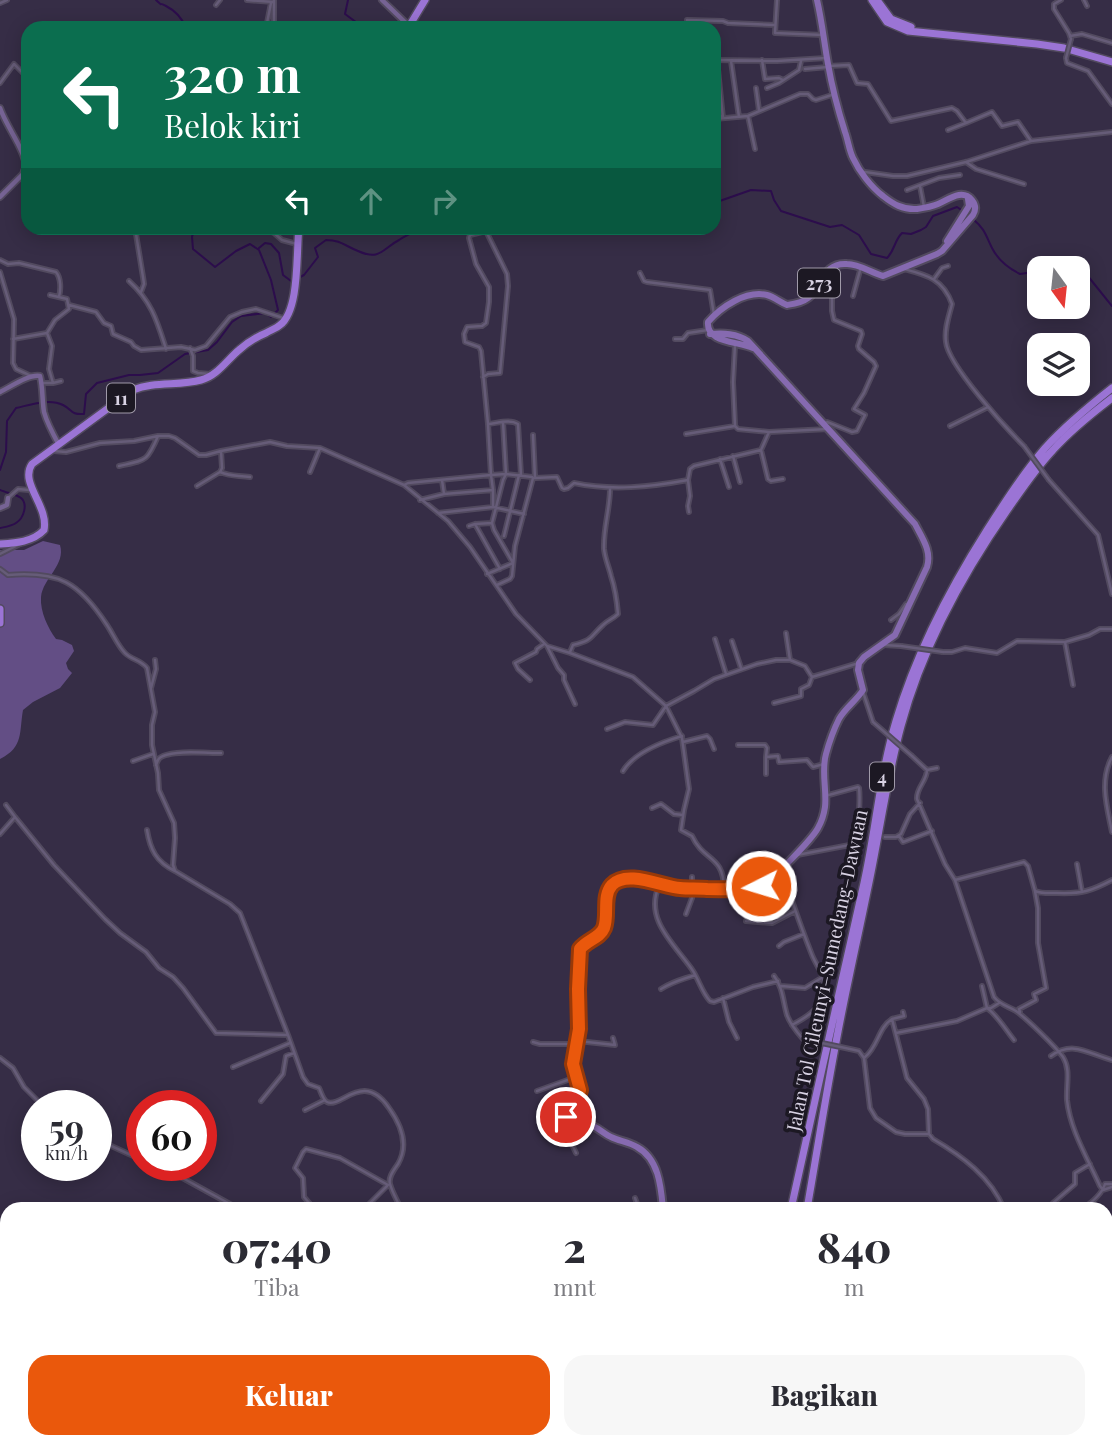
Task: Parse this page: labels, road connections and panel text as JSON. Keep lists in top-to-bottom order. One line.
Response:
{"streets":{"highway":["11","4","Jalan Tol Cileunyi–Sumedang–Dawuan"],"main road":["273"]},"north":"bottom","page":{"turn":["320 m","Belok kiri"],"speed":"59 km/h","limit":"60","eta":["07:40","Tiba","2","mnt","840","m"],"buttons":["Keluar","Bagikan"]}}
